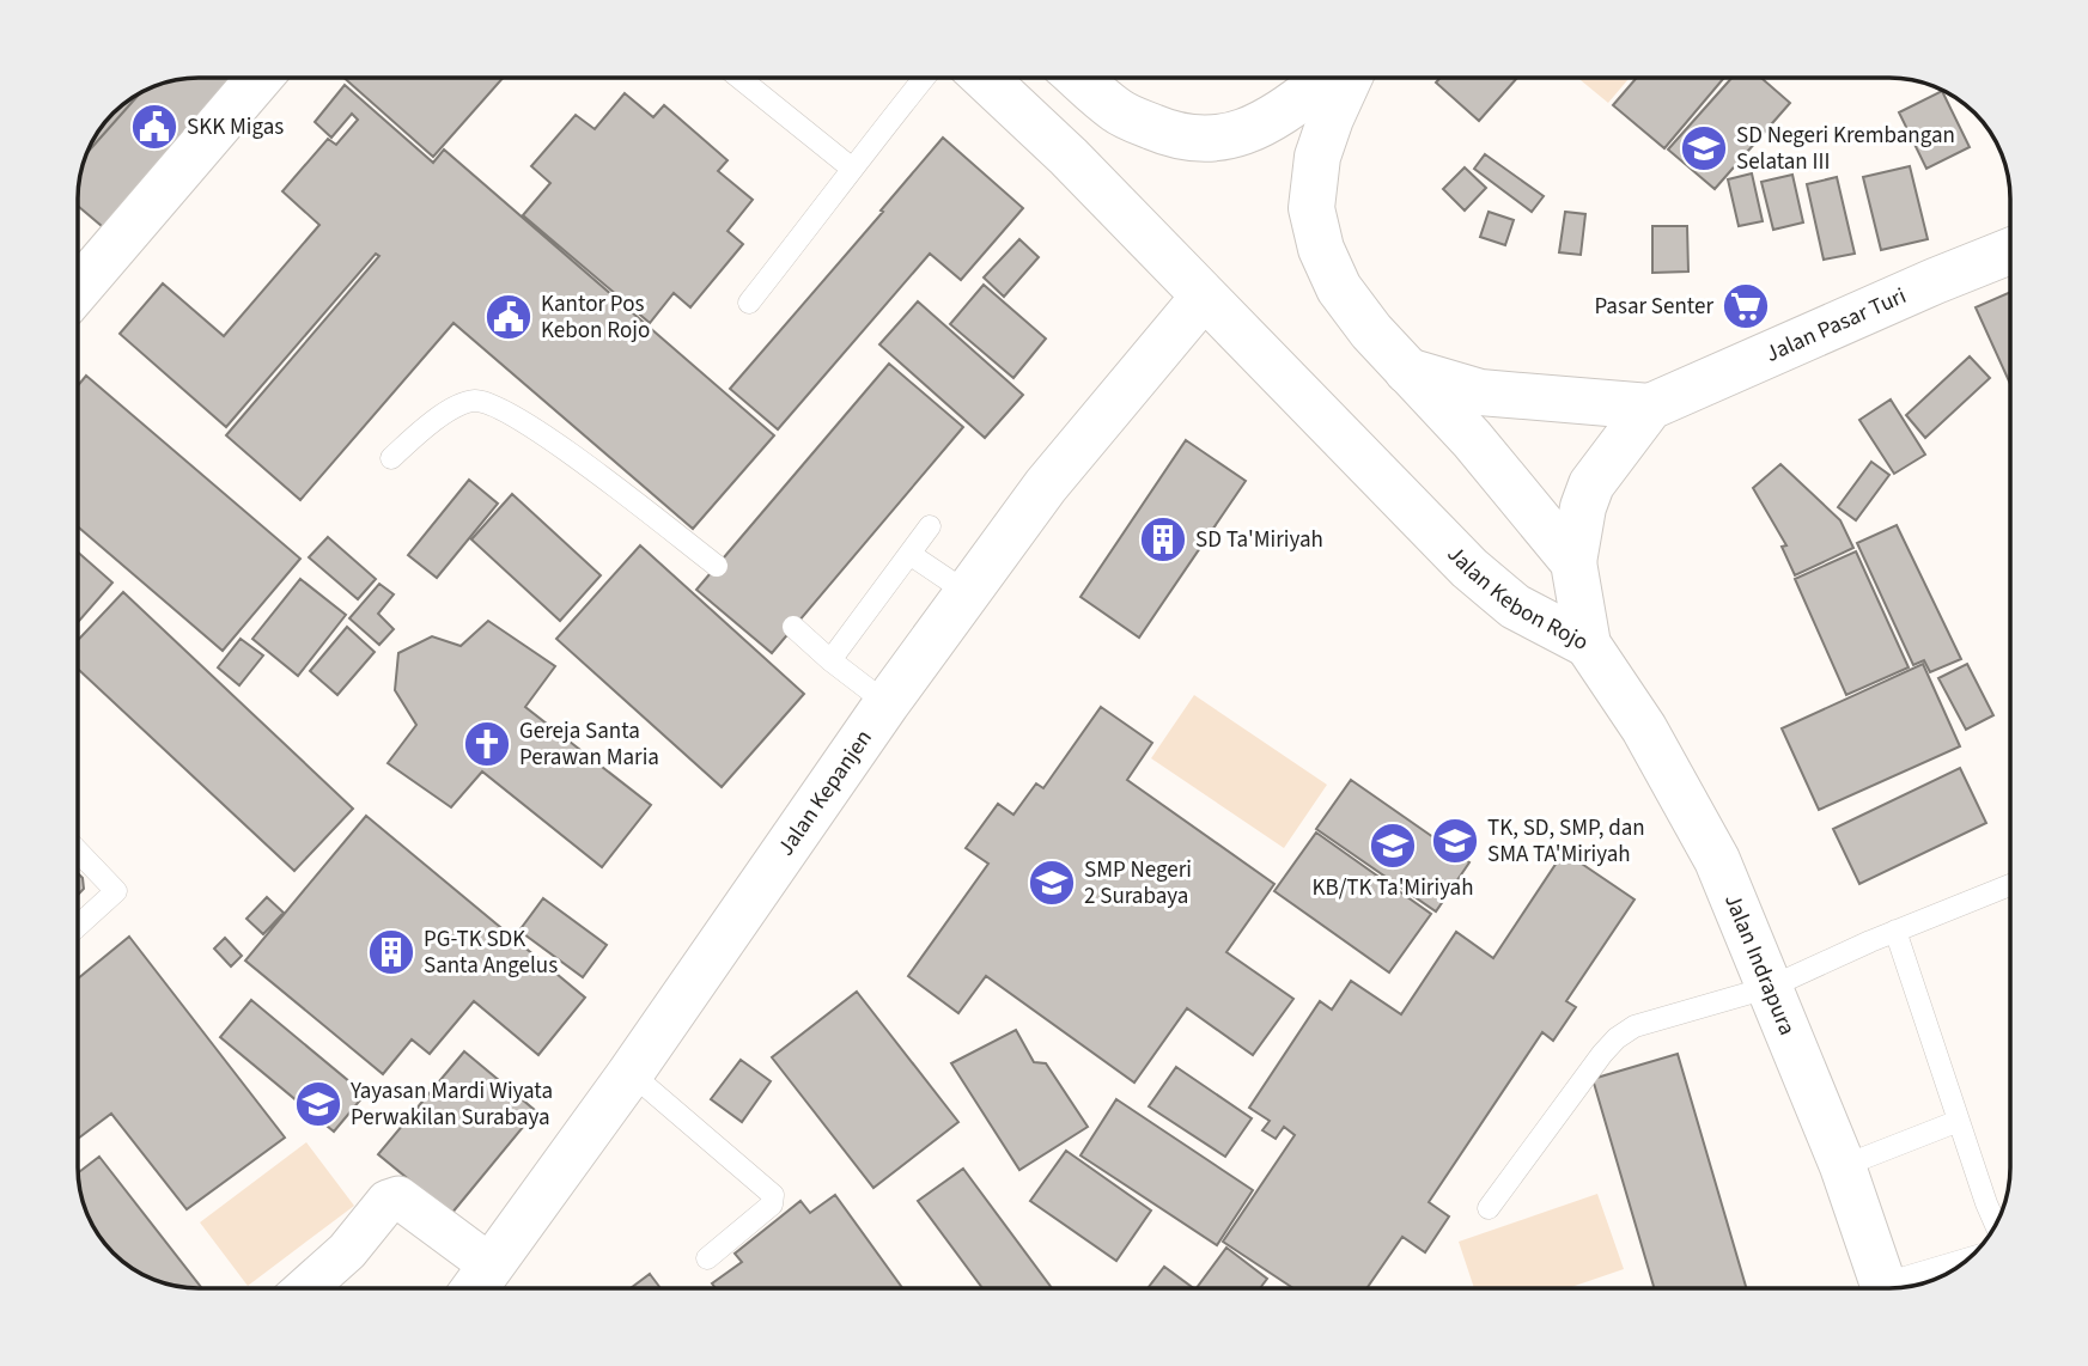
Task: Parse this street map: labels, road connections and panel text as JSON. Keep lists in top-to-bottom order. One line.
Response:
{"streets":{"main road":["Jalan Pasar Turi","Jalan Kebon Rojo","Jalan Kepanjen","Jalan Indrapura"]},"crossings":[["Jalan Pasar Turi","Jalan Kebon Rojo"],["Jalan Kebon Rojo","Jalan Kepanjen"],["Jalan Kebon Rojo","Jalan Indrapura"]],"places":{"public building":["SKK Migas","Kantor Pos Kebon Rojo"],"school or university":["SD Negeri Krembangan Selatan III","TK, SD, SMP, dan SMA TA'Miriyah","KB/TK Ta'Miriyah","SMP Negeri 2 Surabaya","Yayasan Mardi Wiyata Perwakilan Surabaya"],"supermarket":["Pasar Senter"],"building":["SD Ta'Miriyah","PG-TK SDK Santa Angelus"],"church":["Gereja Santa Perawan Maria"]}}
